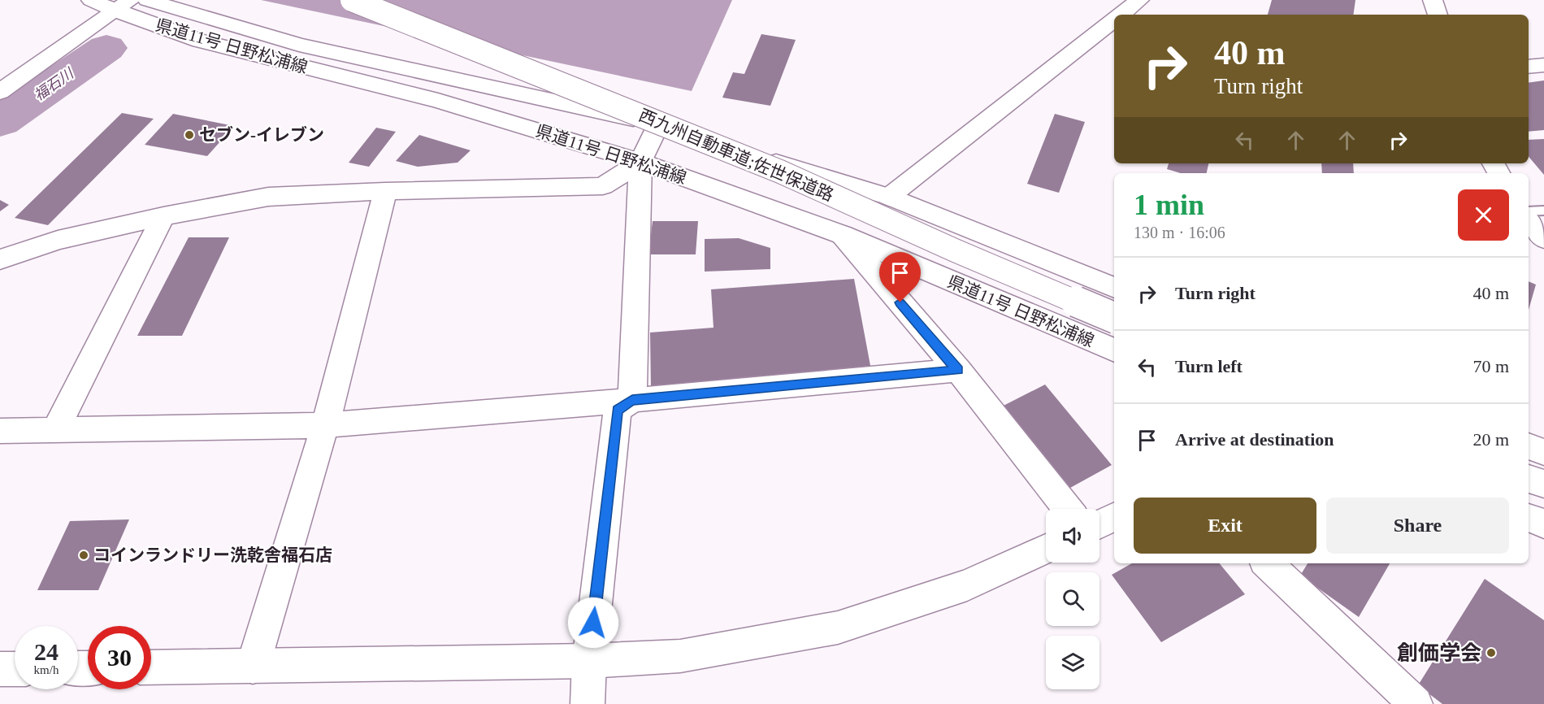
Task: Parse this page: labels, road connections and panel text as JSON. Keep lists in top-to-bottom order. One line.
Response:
{"streets":{"main road":["県道11号 日野松浦線","西九州自動車道;佐世保道路"]},"water":["福石川"],"places":["セブン-イレブン","コインランドリー洗乾舎福石店","創価学会"],"page":{"turn":["40 m","Turn right"],"heading":["1 min","130 m · 16:06"],"list":[{"name":"Turn right","value":"40 m"},{"name":"Turn left","value":"70 m"},{"name":"Arrive at destination","value":"20 m"}],"buttons":["Exit","Share"],"speed":"24 km/h","limit":"30"}}
